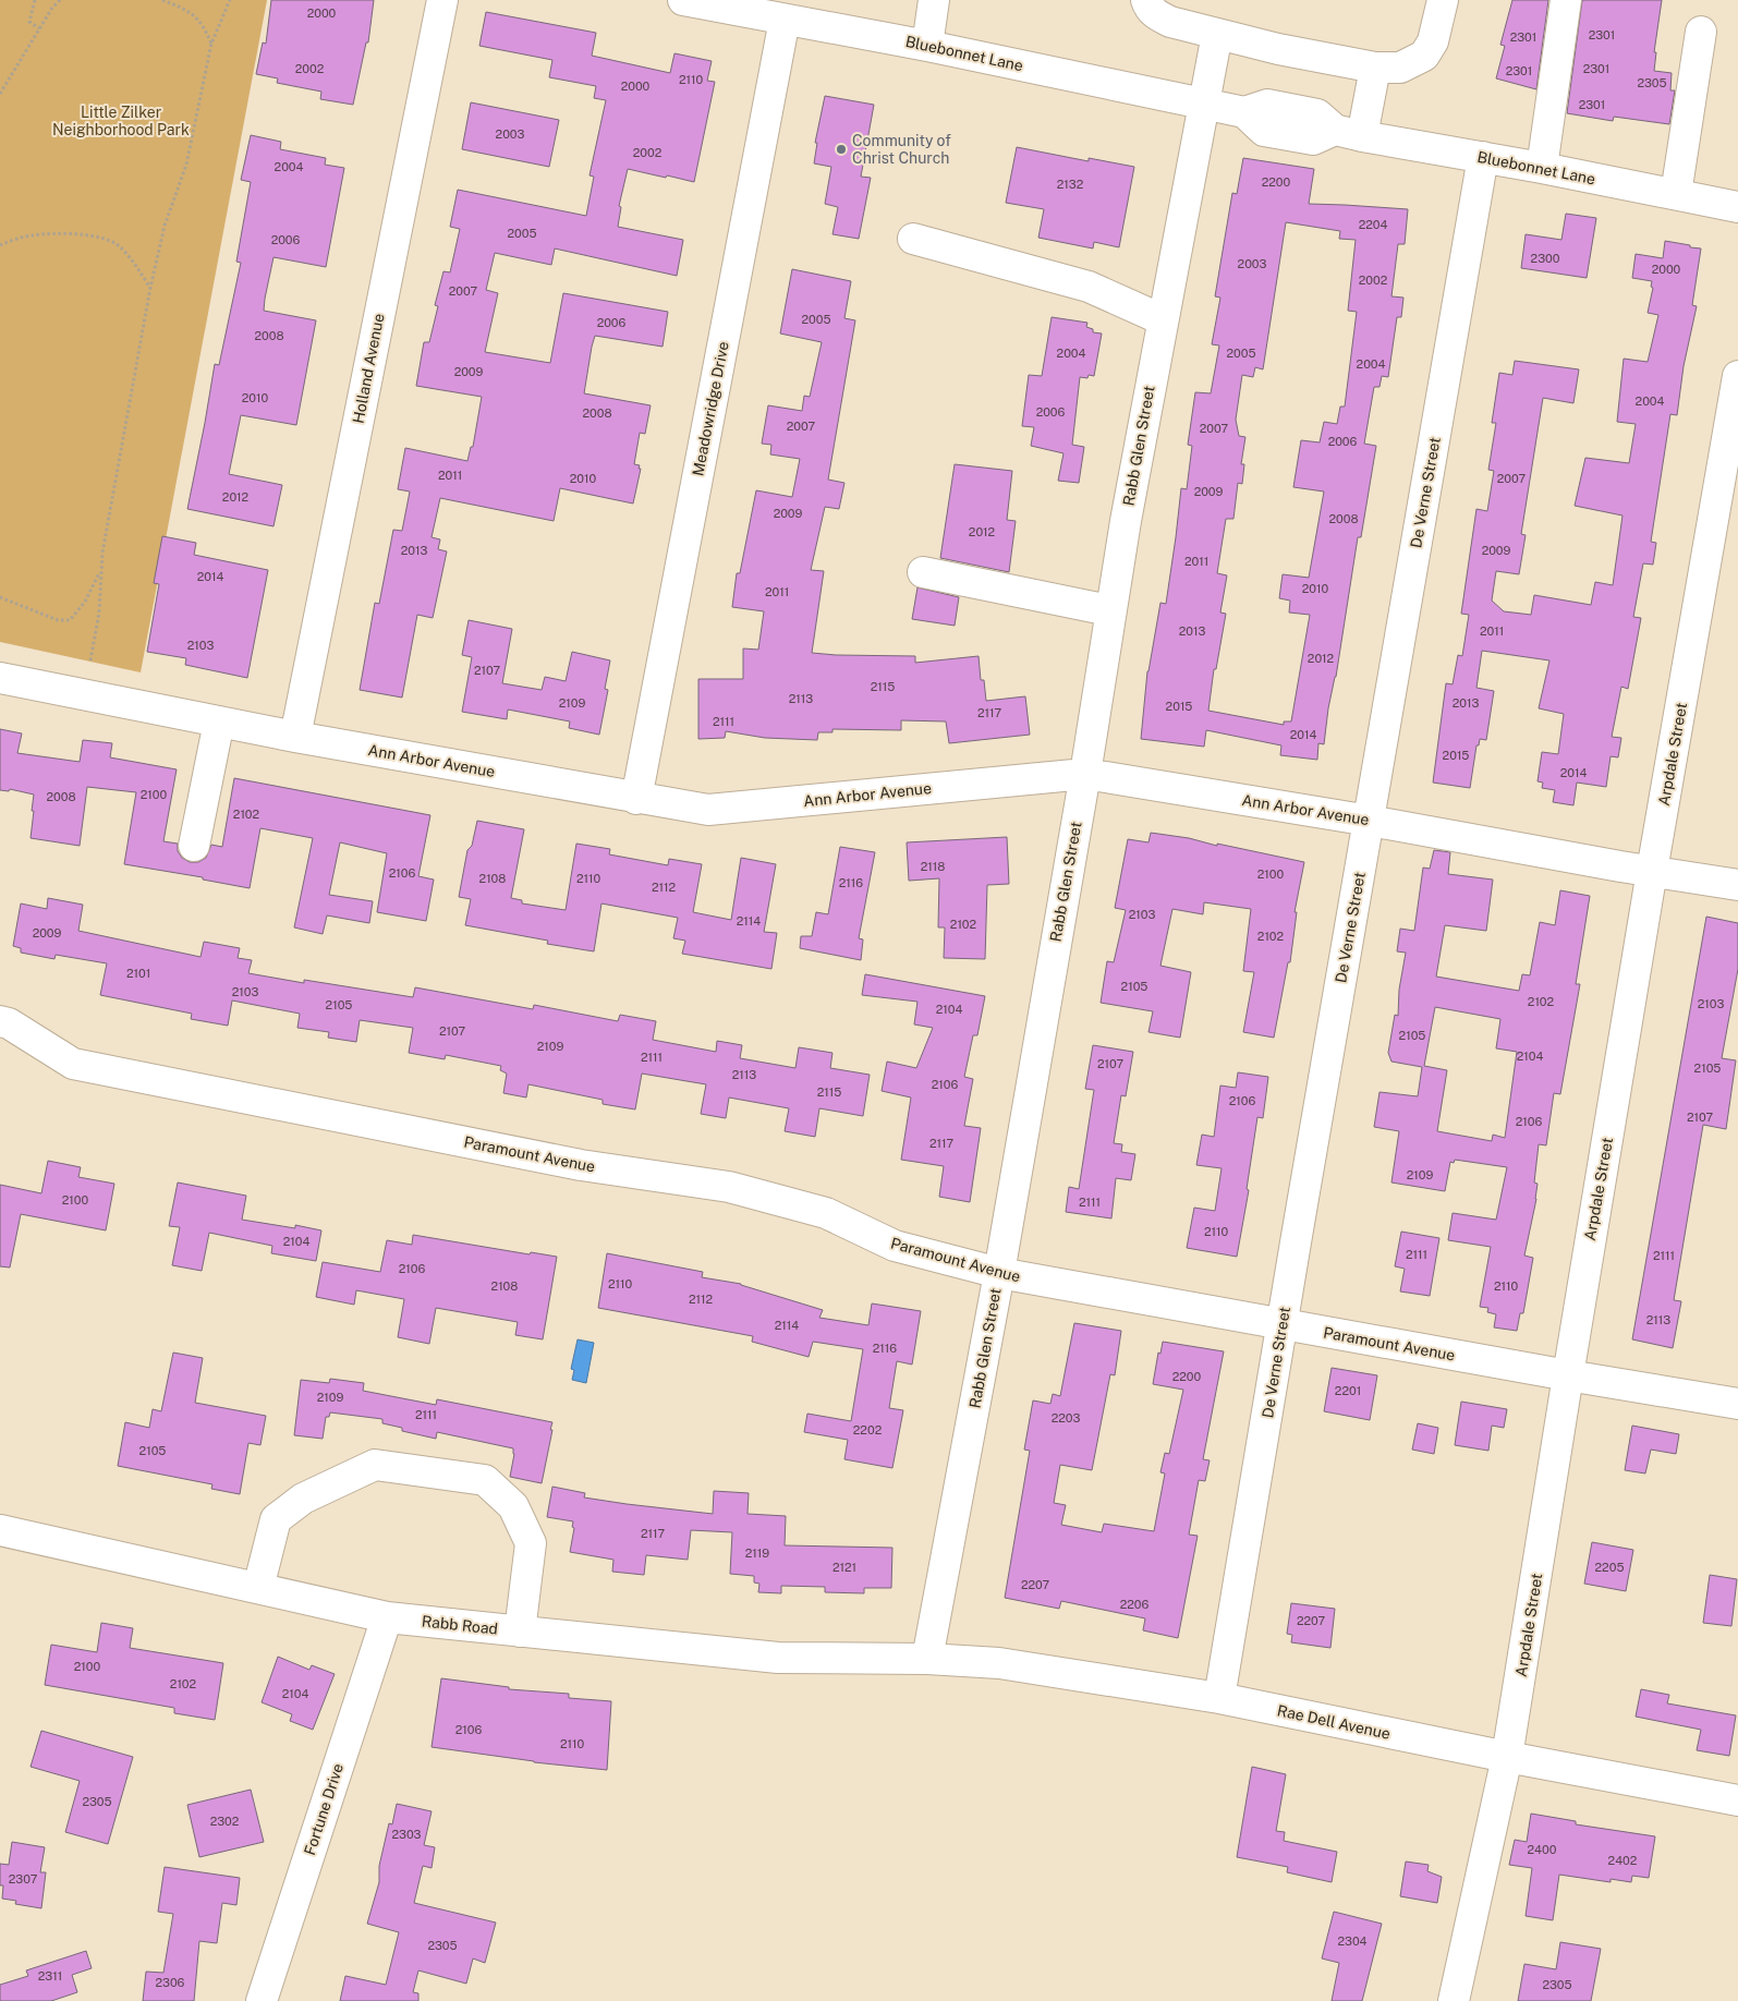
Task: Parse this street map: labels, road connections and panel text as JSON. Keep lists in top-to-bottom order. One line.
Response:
{"streets":{"street":["Bluebonnet Lane","Holland Avenue","Meadowridge Drive","Rabb Glen Street","De Verne Street","Arpdale Street","Ann Arbor Avenue","Paramount Avenue","Rabb Road","Rae Dell Avenue","Fortune Drive"]},"crossings":[["Bluebonnet Lane","Meadowridge Drive"],["Bluebonnet Lane","Rabb Glen Street"],["Bluebonnet Lane","De Verne Street"],["Holland Avenue","Ann Arbor Avenue"],["Meadowridge Drive","Ann Arbor Avenue"],["Rabb Glen Street","Ann Arbor Avenue"],["Rabb Glen Street","Paramount Avenue"],["Rabb Glen Street","Rabb Road"],["Rabb Glen Street","Rae Dell Avenue"],["De Verne Street","Ann Arbor Avenue"],["De Verne Street","Paramount Avenue"],["De Verne Street","Rae Dell Avenue"],["Arpdale Street","Ann Arbor Avenue"],["Arpdale Street","Paramount Avenue"],["Arpdale Street","Rae Dell Avenue"],["Rabb Road","Rae Dell Avenue"],["Rabb Road","Fortune Drive"]],"parks":["Little Zilker Neighborhood Park"],"places":["Community of Christ Church"],"house_numbers":["2000","2301","2301","2002","2301","2301","2110","2305","2000","2301","2003","2002","2004","2200","2132","2204","2005","2006","2300","2003","2000","2002","2007","2005","2006","2008","2004","2005","2004","2009","2010","2004","2006","2008","2007","2007","2006","2011","2010","2007","2009","2012","2009","2008","2012","2013","2009","2011","2014","2010","2011","2013","2011","2103","2012","2107","2115","2113","2109","2013","2015","2117","2111","2014","2015","2014","2100","2008","2102","2118","2106","2100","2108","2110","2116","2112","2103","2114","2102","2009","2102","2101","2105","2103","2102","2103","2105","2104","2107","2105","2109","2104","2111","2107","2105","2113","2106","2115","2106","2107","2106","2117","2109","2100","2111","2110","2104","2111","2111","2106","2110","2108","2110","2112","2113","2114","2116","2200","2201","2109","2111","2203","2202","2105","2117","2119","2121","2205","2207","2206","2207","2100","2102","2104","2106","2110","2305","2302","2303","2400","2402","2307","2304","2305","2311","2306","2305"]}
